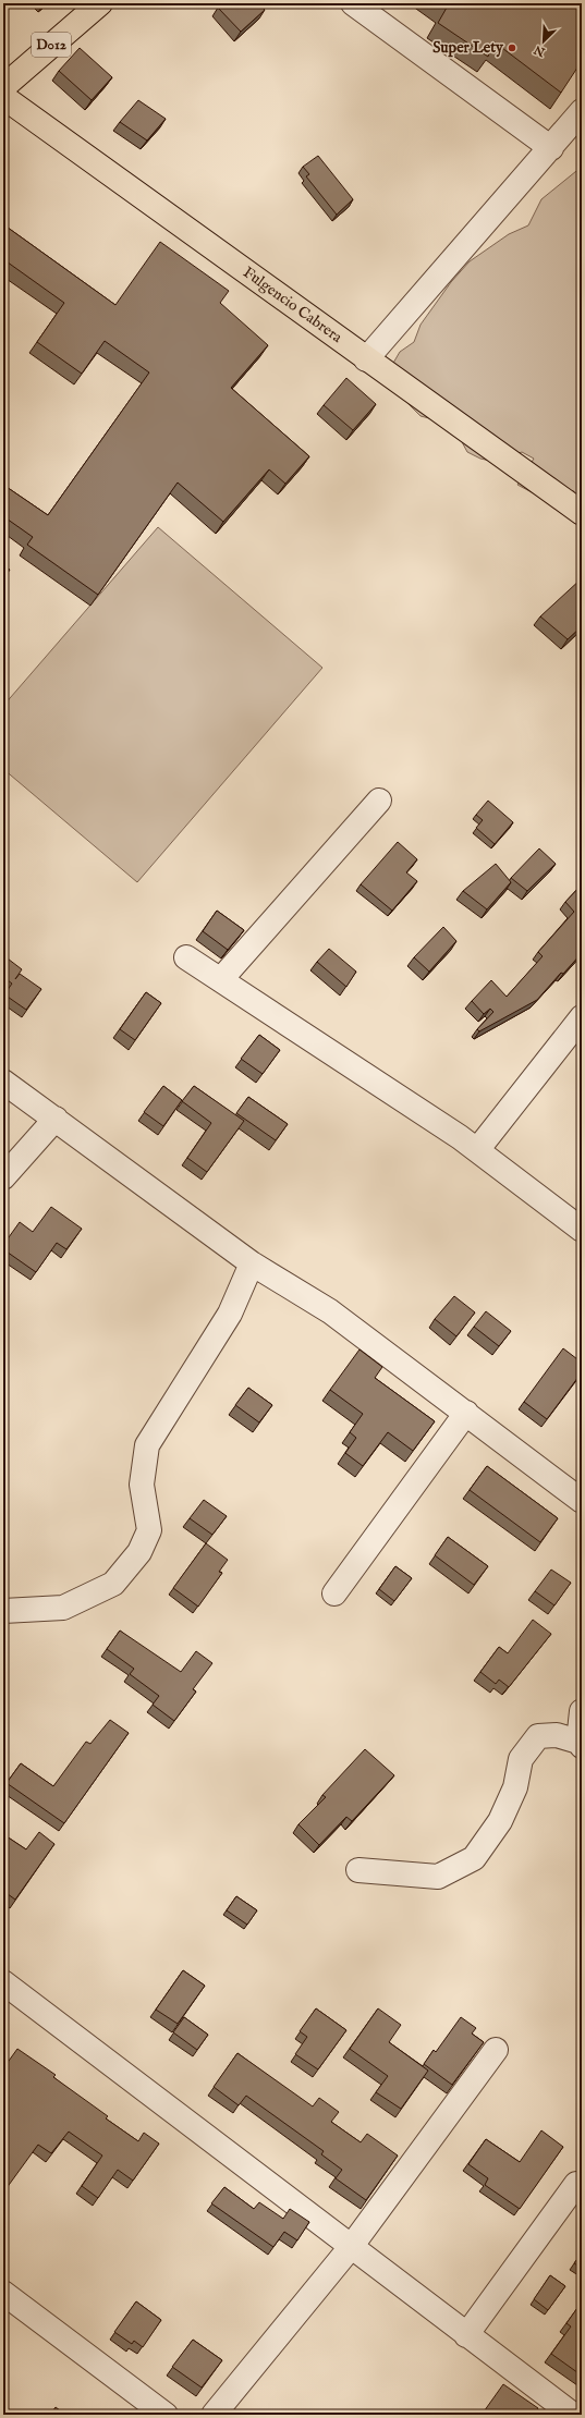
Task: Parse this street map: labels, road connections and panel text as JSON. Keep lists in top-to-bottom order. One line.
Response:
{"streets":{"main road":["D012","Fulgencio Cabrera"]},"places":["Super Lety"],"north":"bottom left"}
